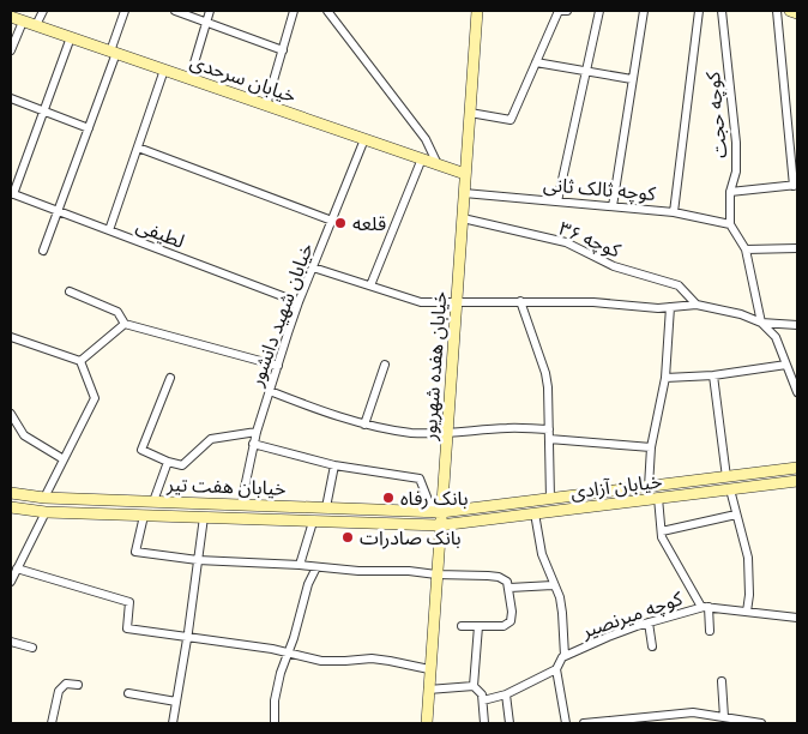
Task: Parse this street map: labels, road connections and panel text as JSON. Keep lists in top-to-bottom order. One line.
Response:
{"streets":{"street":["خیابان سرحدی","کوچه حجت","کوچه ثالک ثانی","لطیفی","کوچه ۳۶","خیابان شهید دانشور","خیابان هفده شهریور","خیابان هفت تیر","خیابان آزادی","کوچه میرنصیر"]},"crossings":[["خیابان سرحدی","خیابان شهید دانشور"],["خیابان سرحدی","خیابان هفده شهریور"],["کوچه حجت","کوچه ثالک ثانی"],["کوچه ثالک ثانی","خیابان هفده شهریور"],["لطیفی","خیابان شهید دانشور"],["کوچه ۳۶","خیابان هفده شهریور"],["خیابان شهید دانشور","خیابان هفت تیر"],["خیابان هفده شهریور","خیابان هفت تیر"],["خیابان هفده شهریور","خیابان آزادی"],["خیابان هفت تیر","خیابان آزادی"]],"places":["قلعه","بانک رفاه","بانک صادرات"]}
